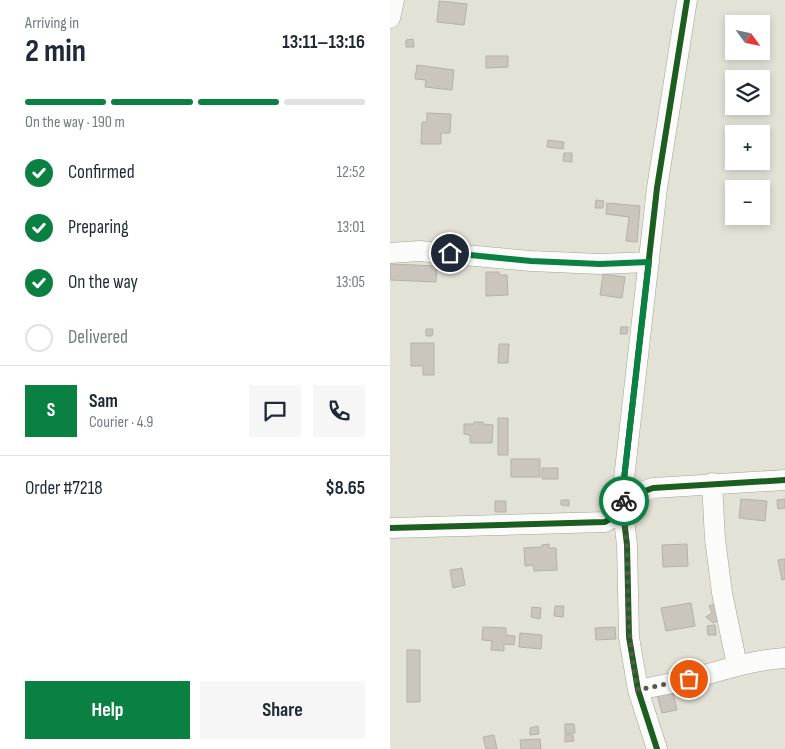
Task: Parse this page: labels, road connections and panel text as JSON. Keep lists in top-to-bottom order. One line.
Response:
{"north":"bottom right","page":{"heading":["2 min","Arriving in","13:11–13:16"],"panel":["Sam","Courier · 4.9","Order #7218","$8.65"],"map_buttons":["+","−"],"bar":"On the way · 190 m","list":[["Confirmed","12:52"],["Preparing","13:01"],["On the way","13:05"],"Delivered"],"round":"S","buttons":["Help","Share"]}}
